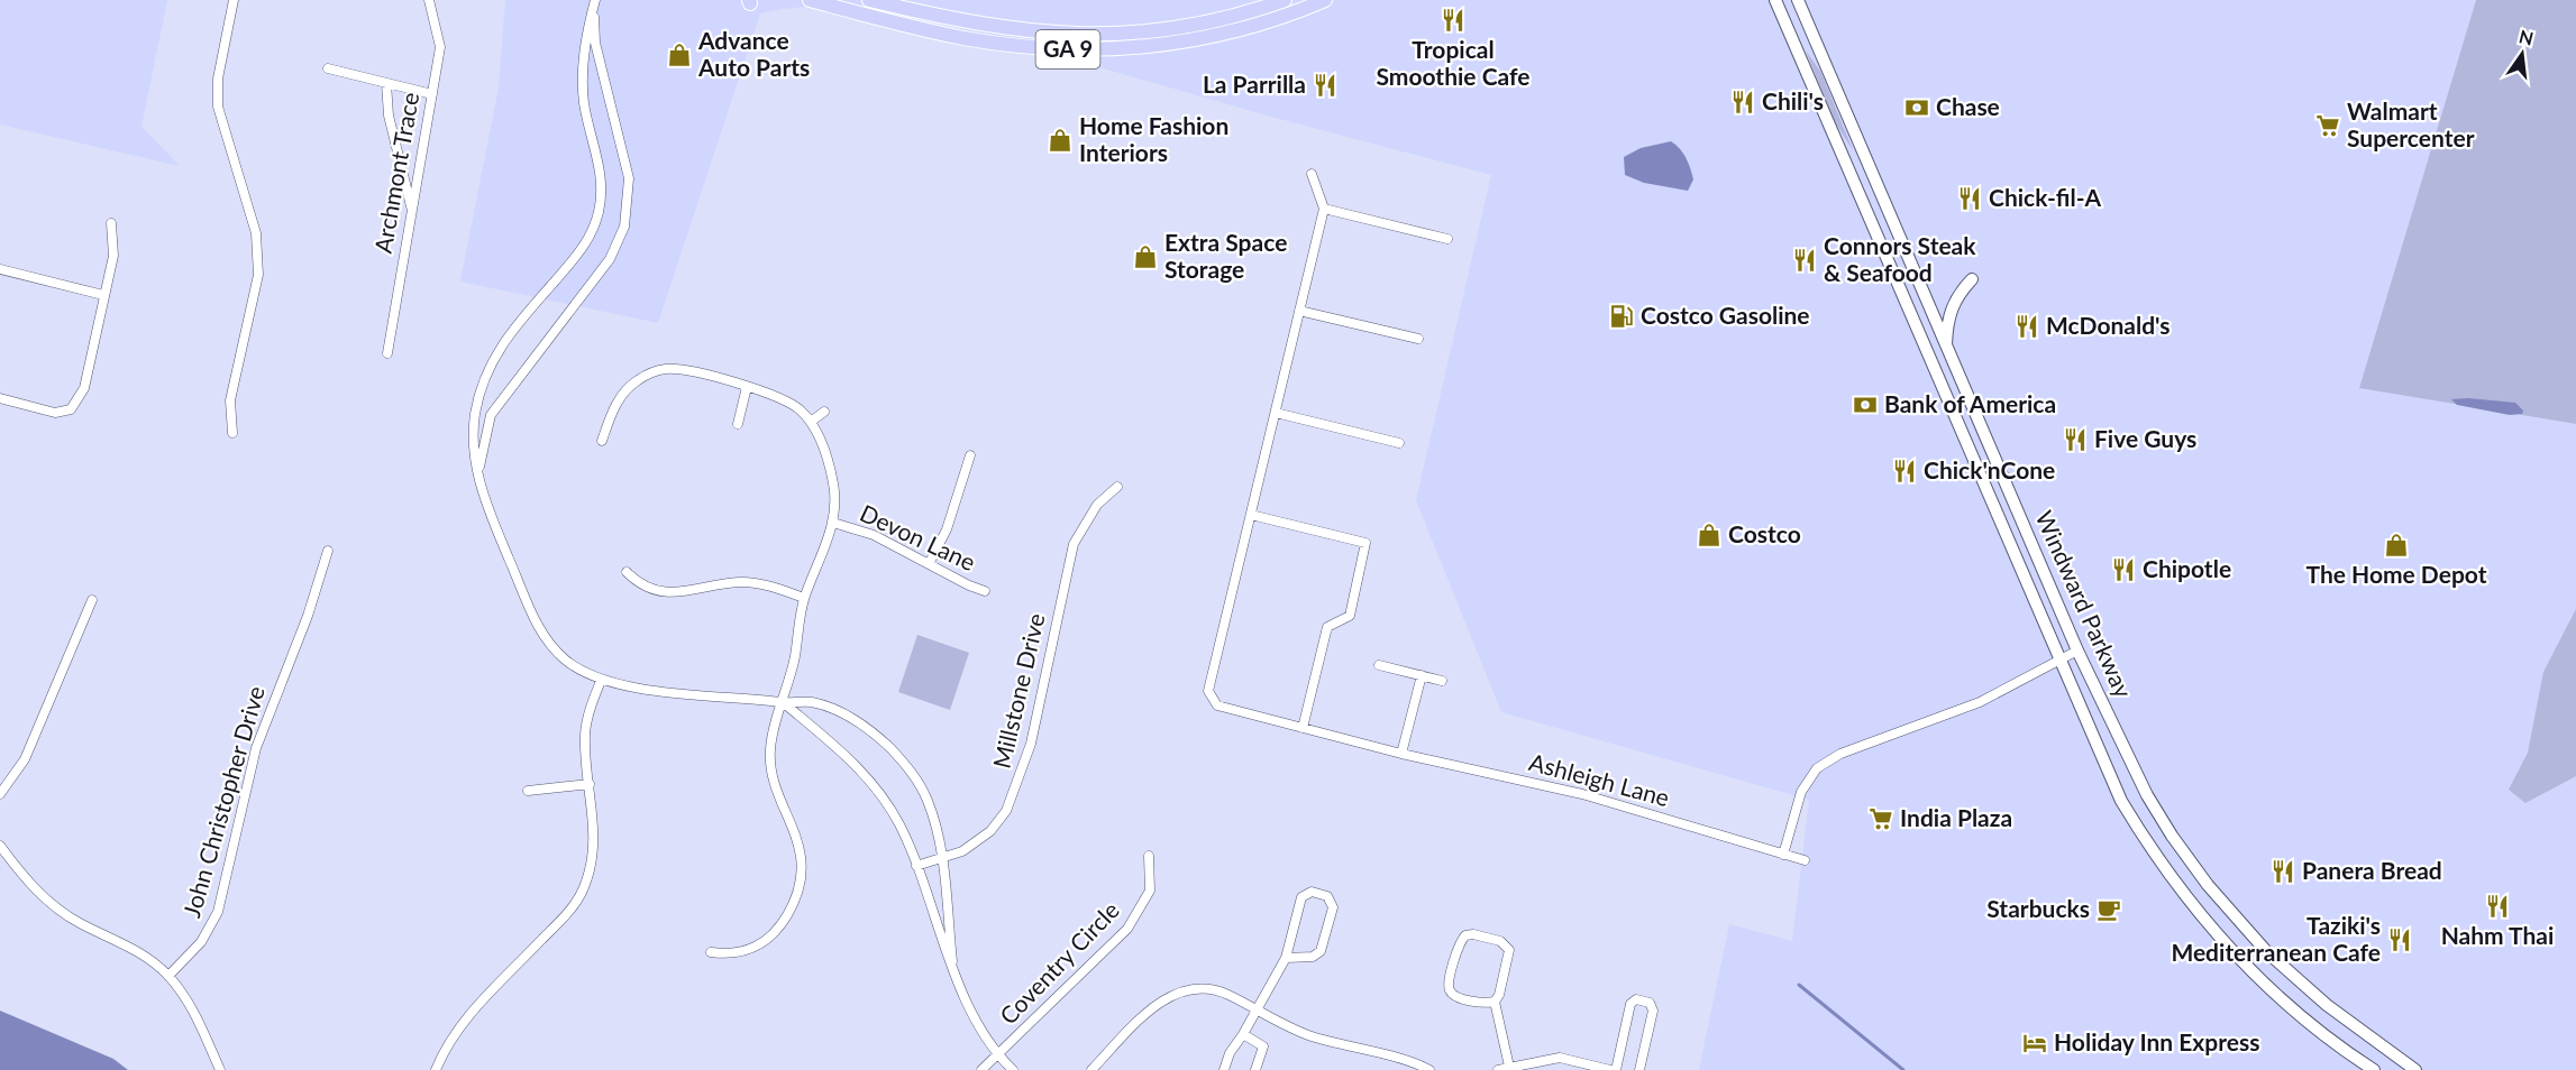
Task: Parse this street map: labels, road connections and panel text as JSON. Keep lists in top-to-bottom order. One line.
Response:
{"streets":{"main road":["GA 9","Windward Parkway"],"street":["Archmont Trace","Devon Lane","Millstone Drive","Ashleigh Lane","John Christopher Drive","Coventry Circle"]},"places":{"restaurant":["Tropical Smoothie Cafe","La Parrilla","Chili's","Chick-fil-A","Connors Steak & Seafood","McDonald's","Five Guys","Chick'nCone","Chipotle","Panera Bread","Nahm Thai","Taziki's Mediterranean Cafe"],"shop":["Advance Auto Parts","Home Fashion Interiors","Extra Space Storage","Costco","The Home Depot"],"bank":["Chase","Bank of America"],"supermarket":["Walmart Supercenter","India Plaza"],"fuel station":["Costco Gasoline"],"cafe":["Starbucks"],"hotel":["Holiday Inn Express"]},"north":"top"}
